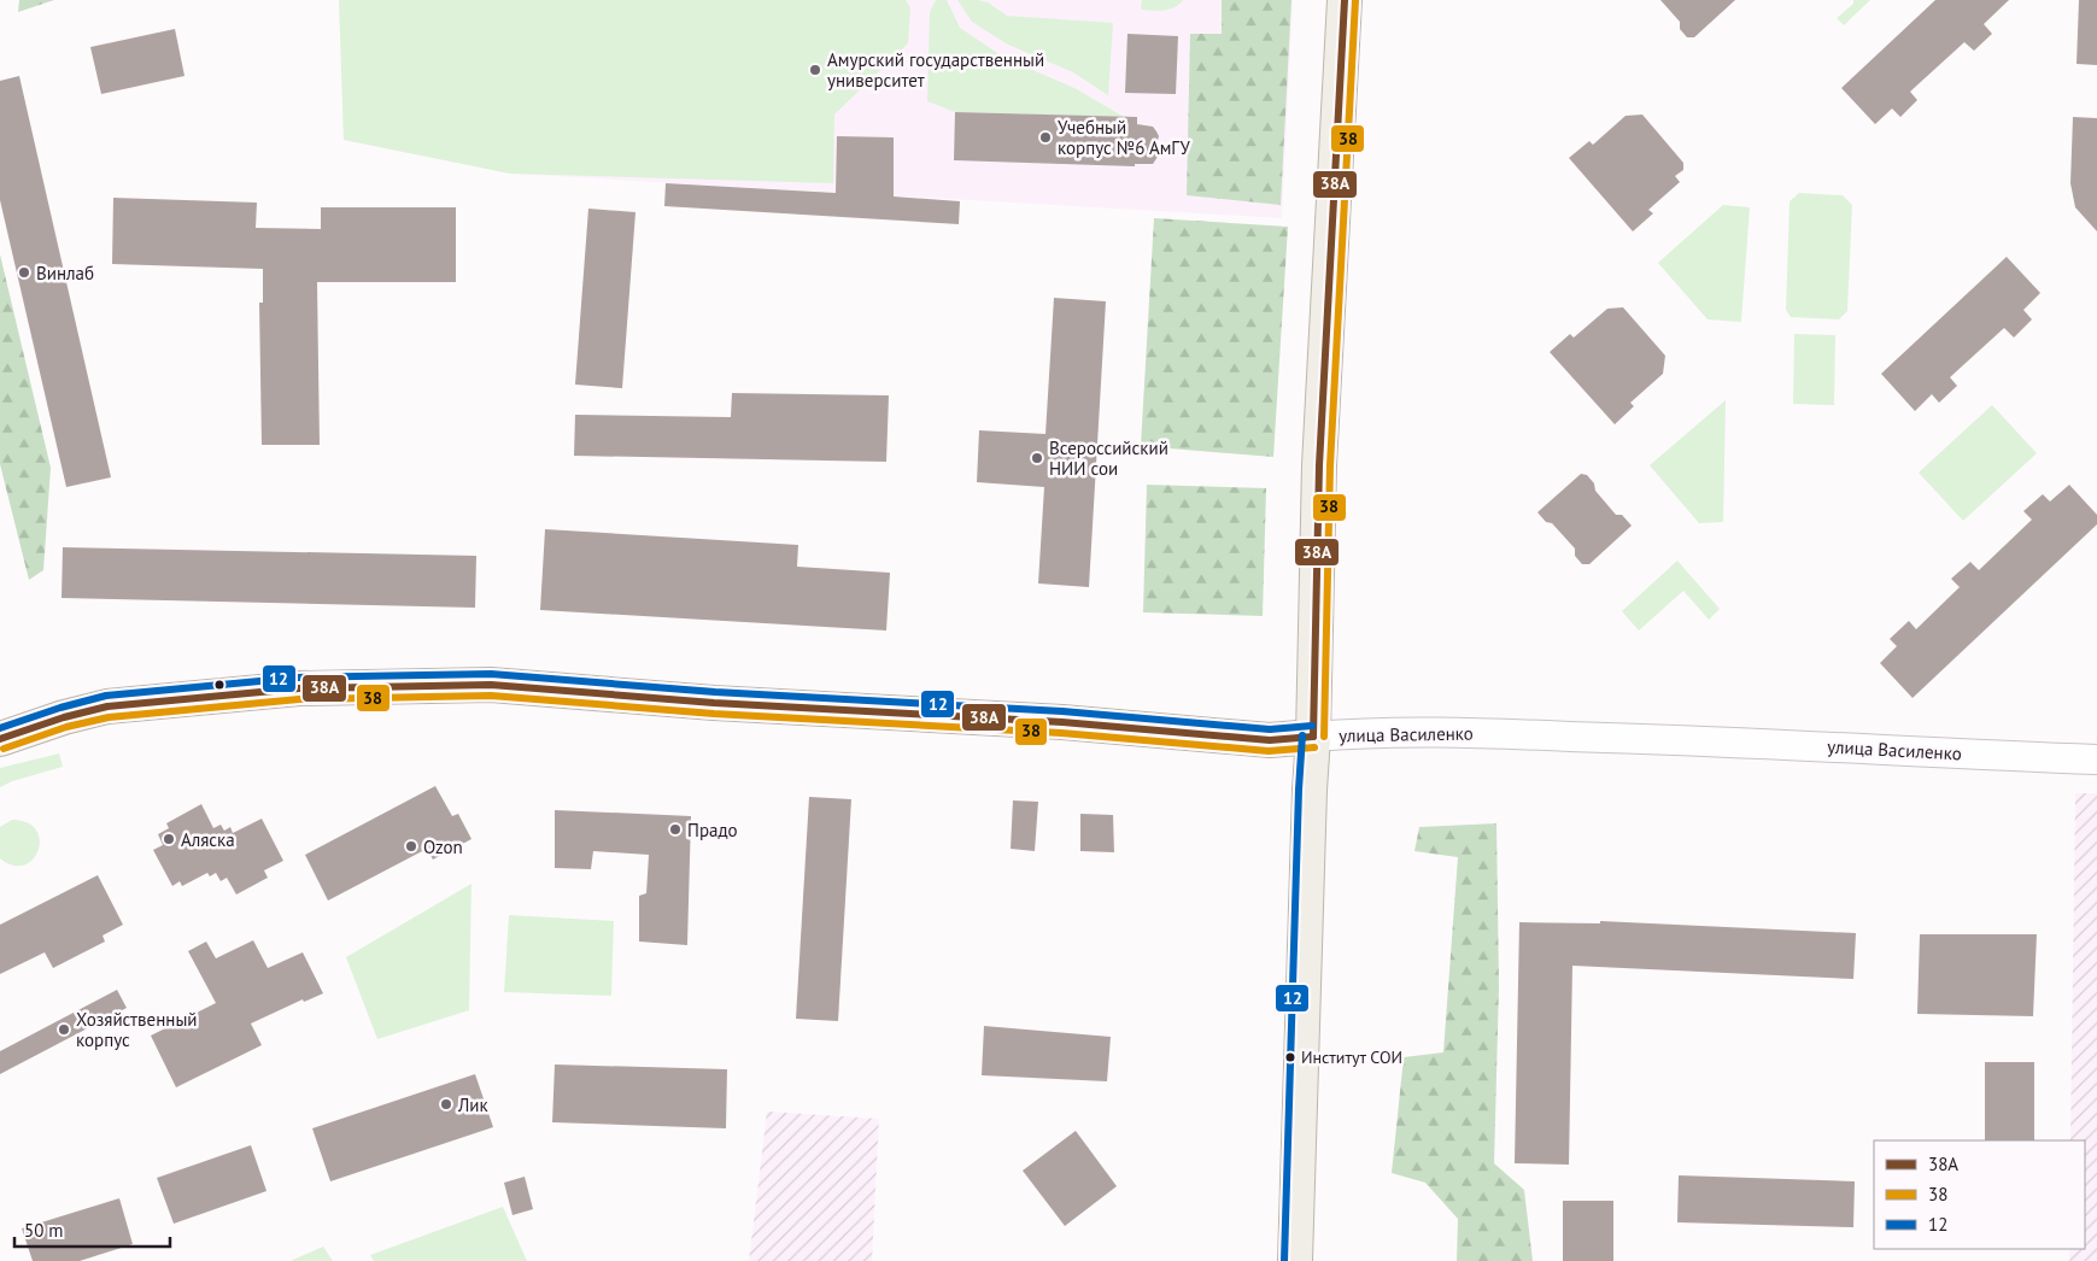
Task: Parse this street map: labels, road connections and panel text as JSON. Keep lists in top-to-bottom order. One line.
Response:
{"streets":{"main road":["улица Василенко"]},"places":["Амурский государственный университет","Учебный корпус №6 АмГУ","Винлаб","Всероссийский НИИ сои","Прадо","Аляска","Ozon","Хозяйственный корпус","Институт СОИ","Лик"],"lines":["transit line 38А","transit line 38","transit line 12"],"legend":["38А","38","12"],"scale_bar":"50 m"}
